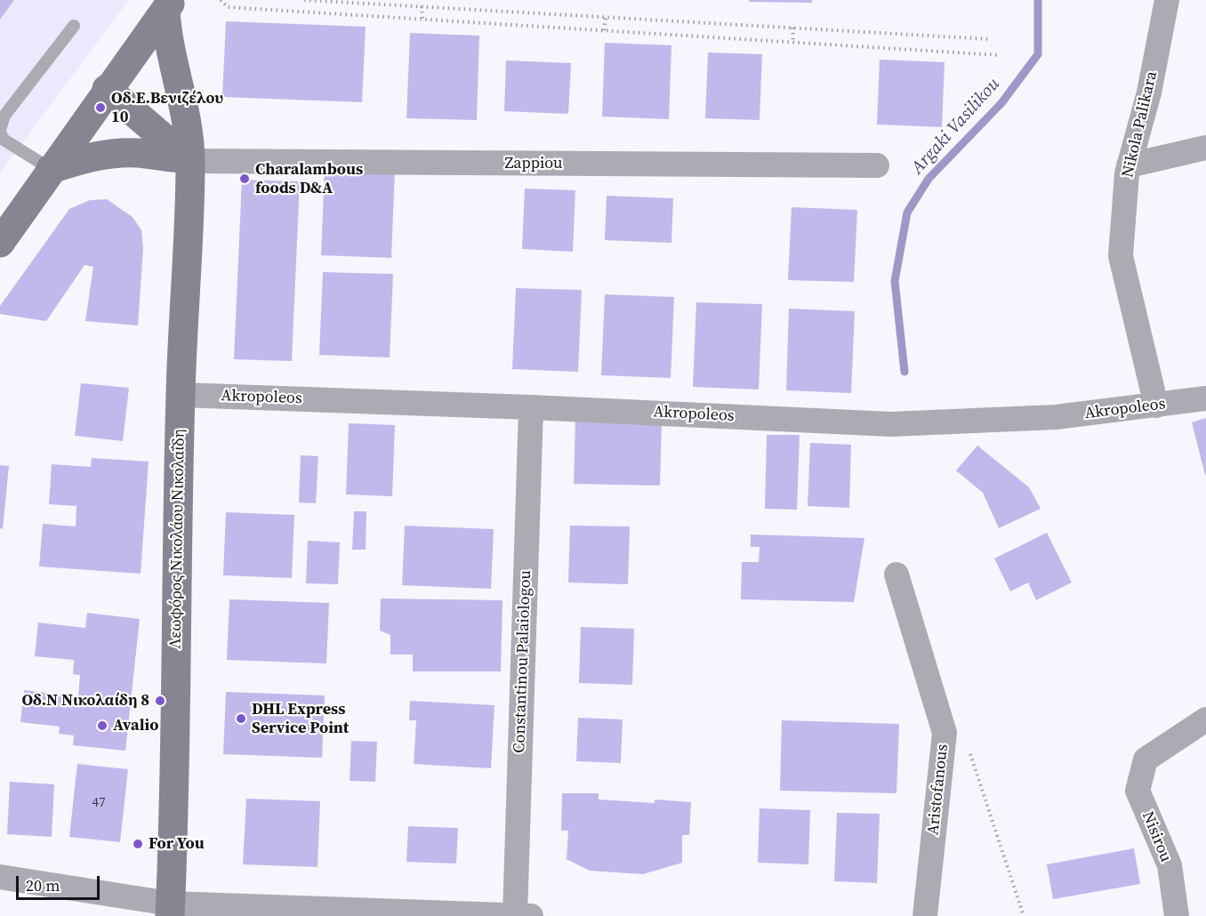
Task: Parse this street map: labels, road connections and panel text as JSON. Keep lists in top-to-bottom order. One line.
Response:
{"streets":{"street":["Nikola Palikara","Zappiou","Akropoleos","Λεωφόρος Νικολάου Νικολαΐδη","Constantinou Palaiologou","Aristofanous","Nisirou"]},"crossings":[["Nikola Palikara","Akropoleos"],["Zappiou","Λεωφόρος Νικολάου Νικολαΐδη"],["Akropoleos","Λεωφόρος Νικολάου Νικολαΐδη"],["Akropoleos","Constantinou Palaiologou"]],"water":["Argaki Vasilikou"],"places":["Οδ.Ε.Βενιζέλου 10","Charalambous foods D&A","Οδ.Ν Νικολαίδη 8","DHL Express Service Point","Avalio","For You"],"house_numbers":["47"],"scale_bar":"20 m"}
